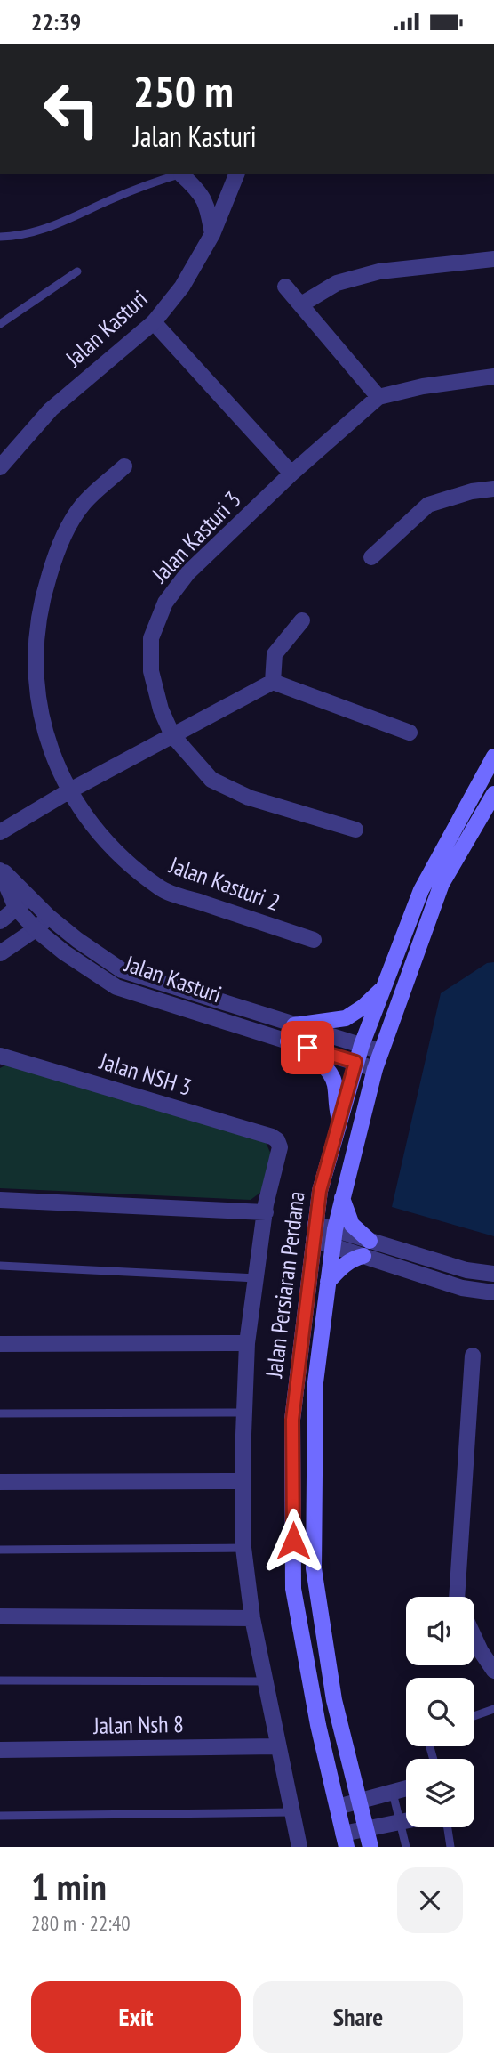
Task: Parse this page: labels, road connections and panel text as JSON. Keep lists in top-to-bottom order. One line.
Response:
{"streets":{"main road":["Jalan Persiaran Perdana"],"street":["Jalan Kasturi","Jalan Kasturi 3","Jalan Kasturi 2","Jalan NSH 3","Jalan Nsh 8"]},"crossings":[["Jalan Kasturi","Jalan Persiaran Perdana"]],"page":{"status":"22:39","turn":["250 m","Jalan Kasturi"],"heading":["1 min","280 m · 22:40"],"buttons":["Exit","Share"]}}
